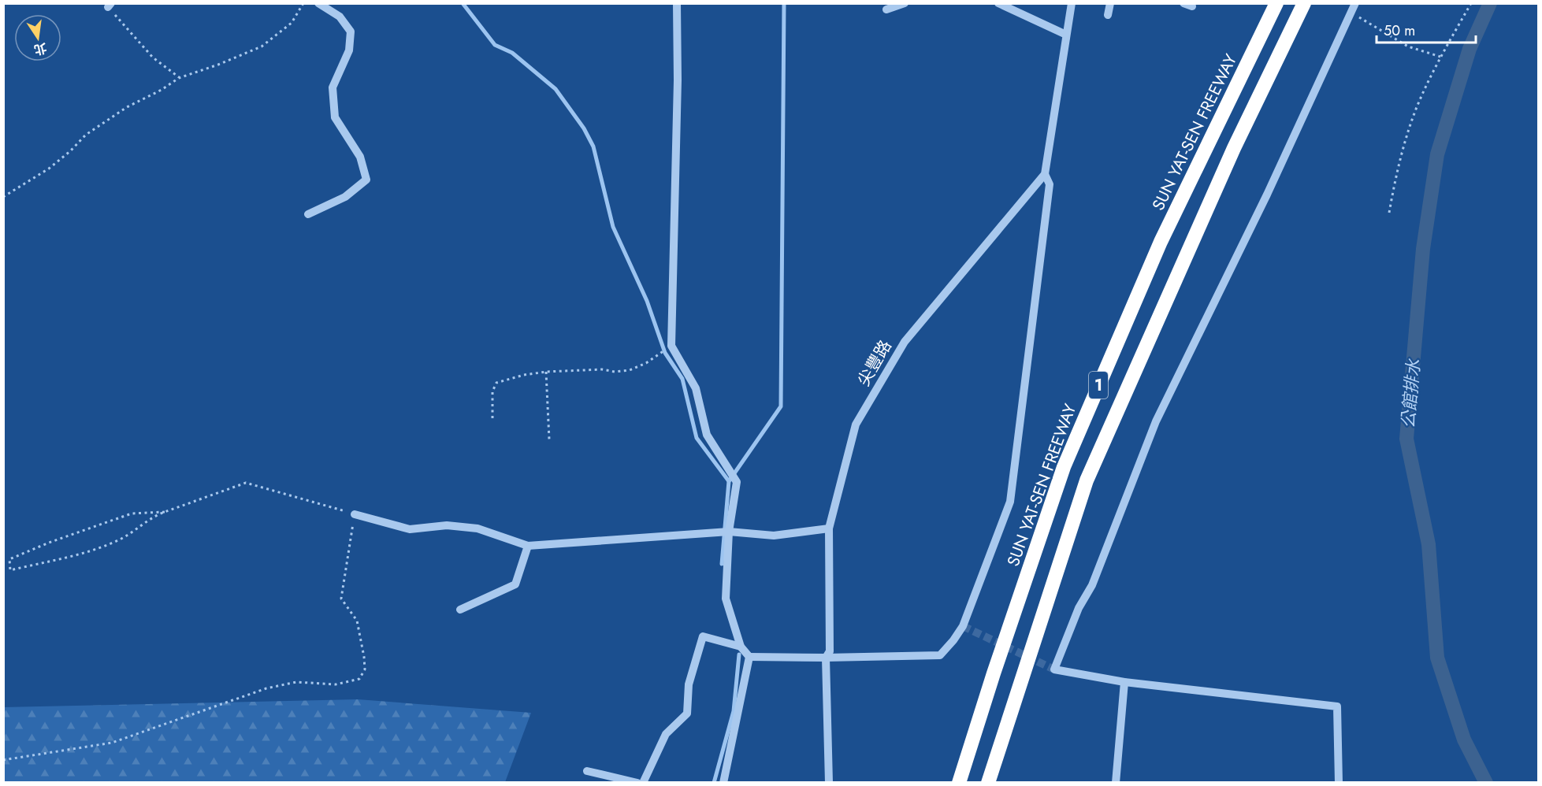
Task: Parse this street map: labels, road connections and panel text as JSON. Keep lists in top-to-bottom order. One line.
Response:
{"streets":{"highway":["SUN YAT-SEN FREEWAY","1"],"street":["尖豐路"]},"water":["公館排水"],"scale_bar":"50 m","north":"bottom"}
